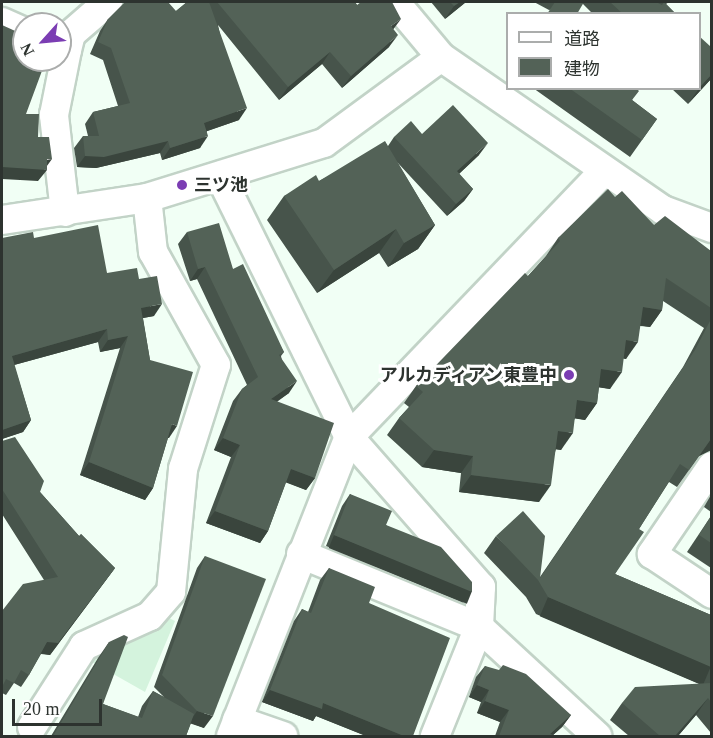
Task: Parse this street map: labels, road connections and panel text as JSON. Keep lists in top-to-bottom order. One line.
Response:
{"places":["三ツ池","アルカディアン東豊中"],"legend":["道路","建物"],"scale_bar":"20 m","north":"bottom left"}
